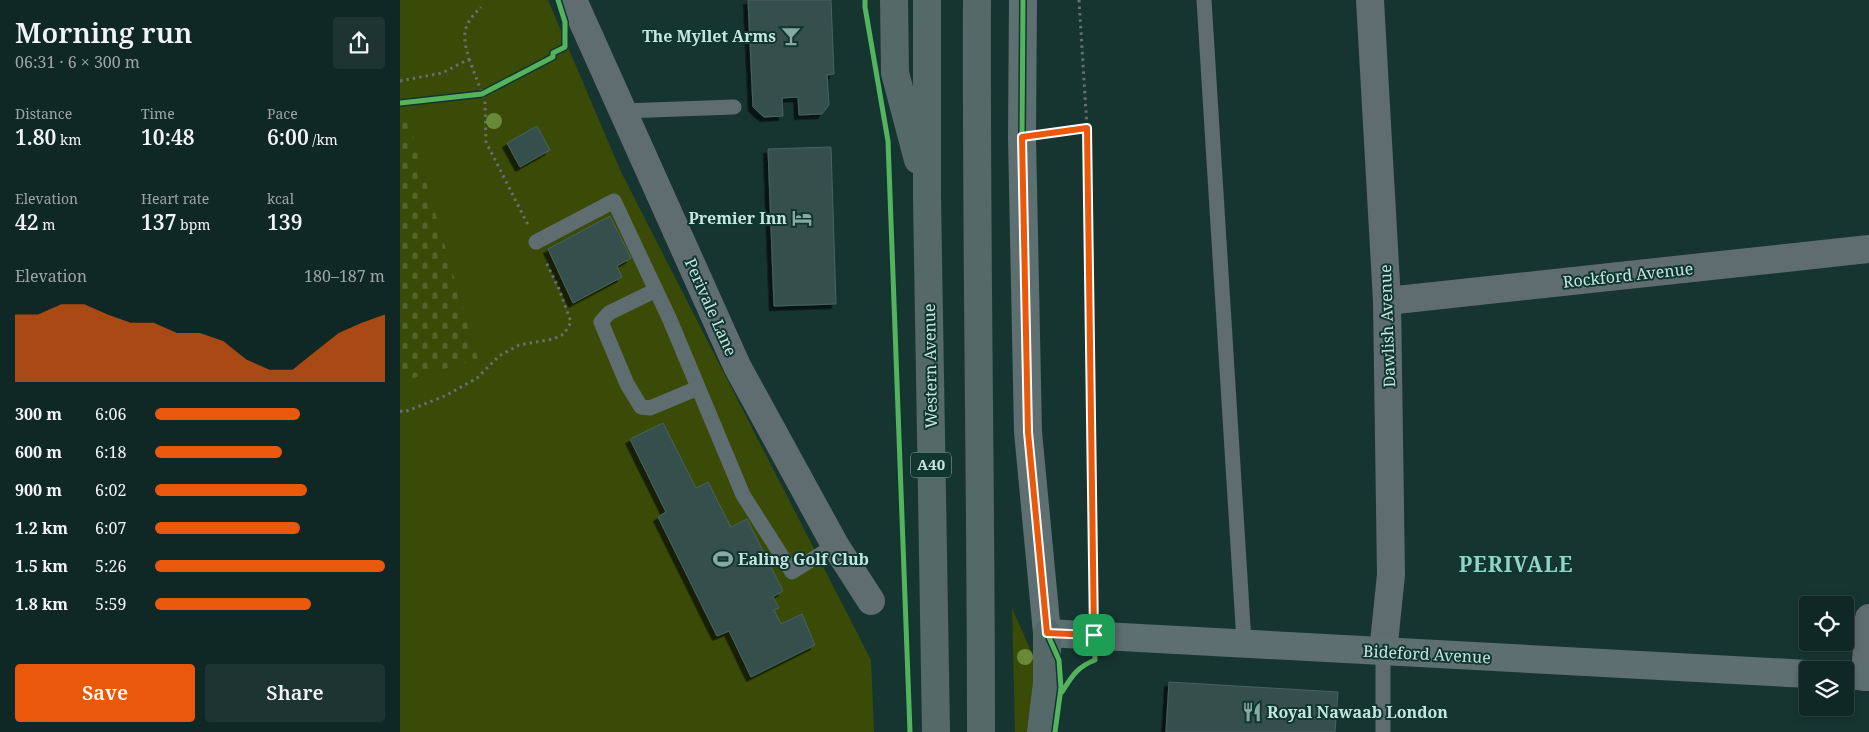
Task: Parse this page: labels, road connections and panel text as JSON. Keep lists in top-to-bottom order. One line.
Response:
{"streets":{"highway":["Western Avenue","A40"],"street":["Rockford Avenue","Perivale Lane","Dawlish Avenue","Bideford Avenue"]},"crossings":[["Rockford Avenue","Dawlish Avenue"],["Dawlish Avenue","Bideford Avenue"],["Western Avenue","A40"]],"districts":["PERIVALE"],"places":{"bar":["The Myllet Arms"],"hotel":["Premier Inn"],"sports":["Ealing Golf Club"],"restaurant":["Royal Nawaab London"]},"page":{"heading":["Morning run","06:31 · 6 × 300 m"],"stats":[["Distance","1.80 km"],["Time","10:48"],["Pace","6:00 /km"],["Elevation","42 m"],["Heart rate","137 bpm"],["kcal","139"]],"chart":["Elevation","180–187 m"],"list":[{"name":"300 m","note":"6:06"},{"name":"600 m","note":"6:18"},{"name":"900 m","note":"6:02"},{"name":"1.2 km","note":"6:07"},{"name":"1.5 km","note":"5:26"},{"name":"1.8 km","note":"5:59"}],"buttons":["Save","Share"]}}
